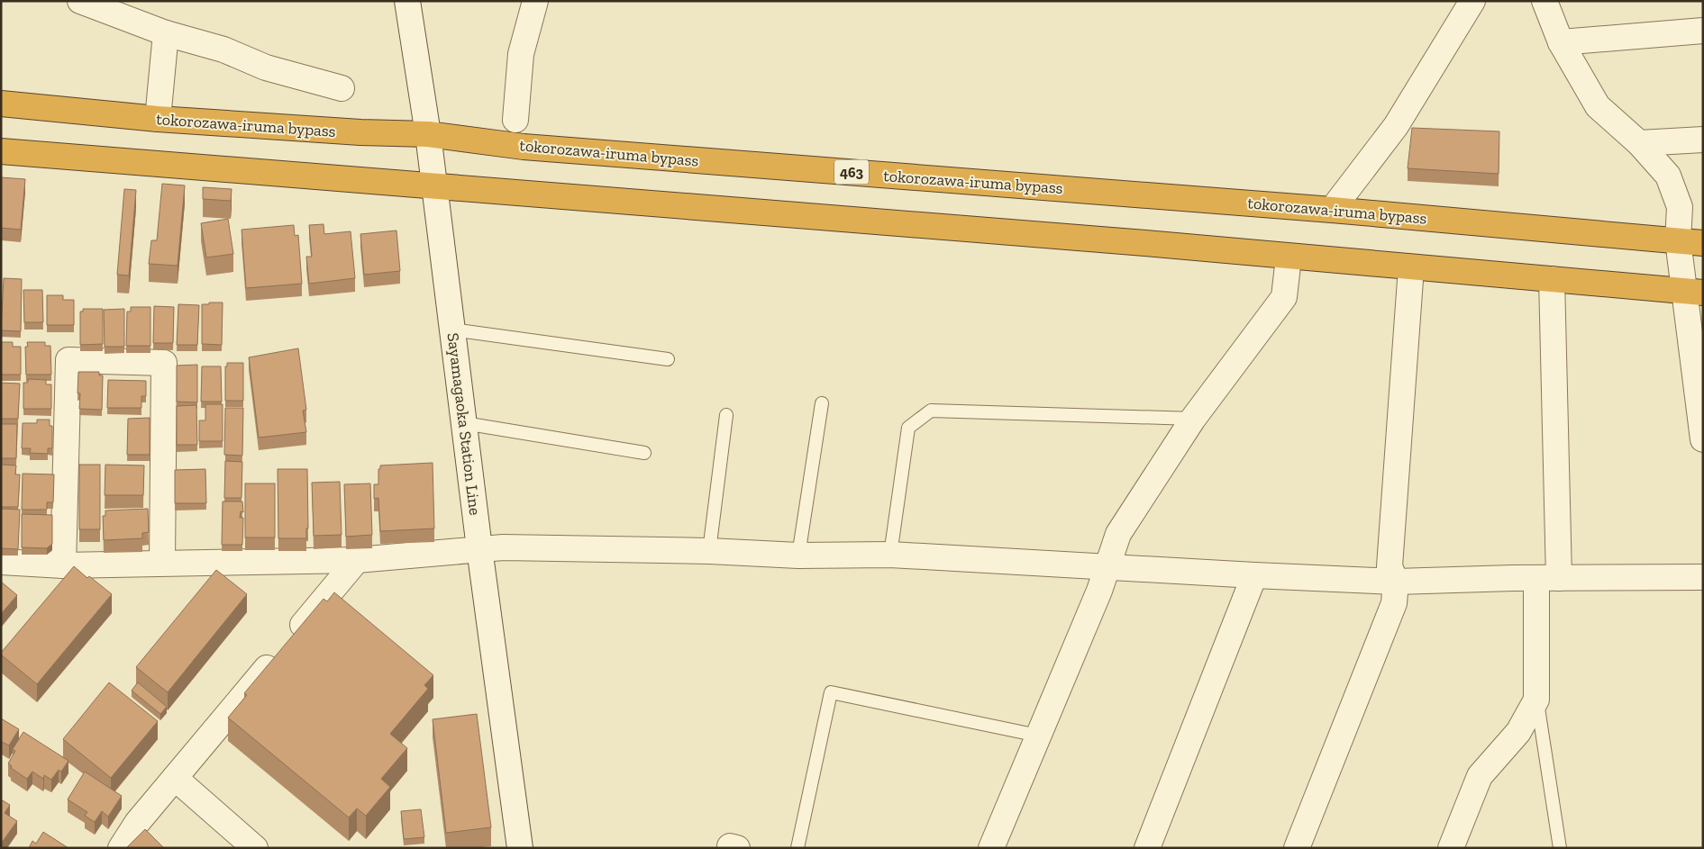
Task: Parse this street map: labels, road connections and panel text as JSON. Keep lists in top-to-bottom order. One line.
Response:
{"streets":{"highway":["tokorozawa-iruma bypass","463"],"street":["Sayamagaoka Station Line"]},"crossings":[["tokorozawa-iruma bypass","Sayamagaoka Station Line"]]}
